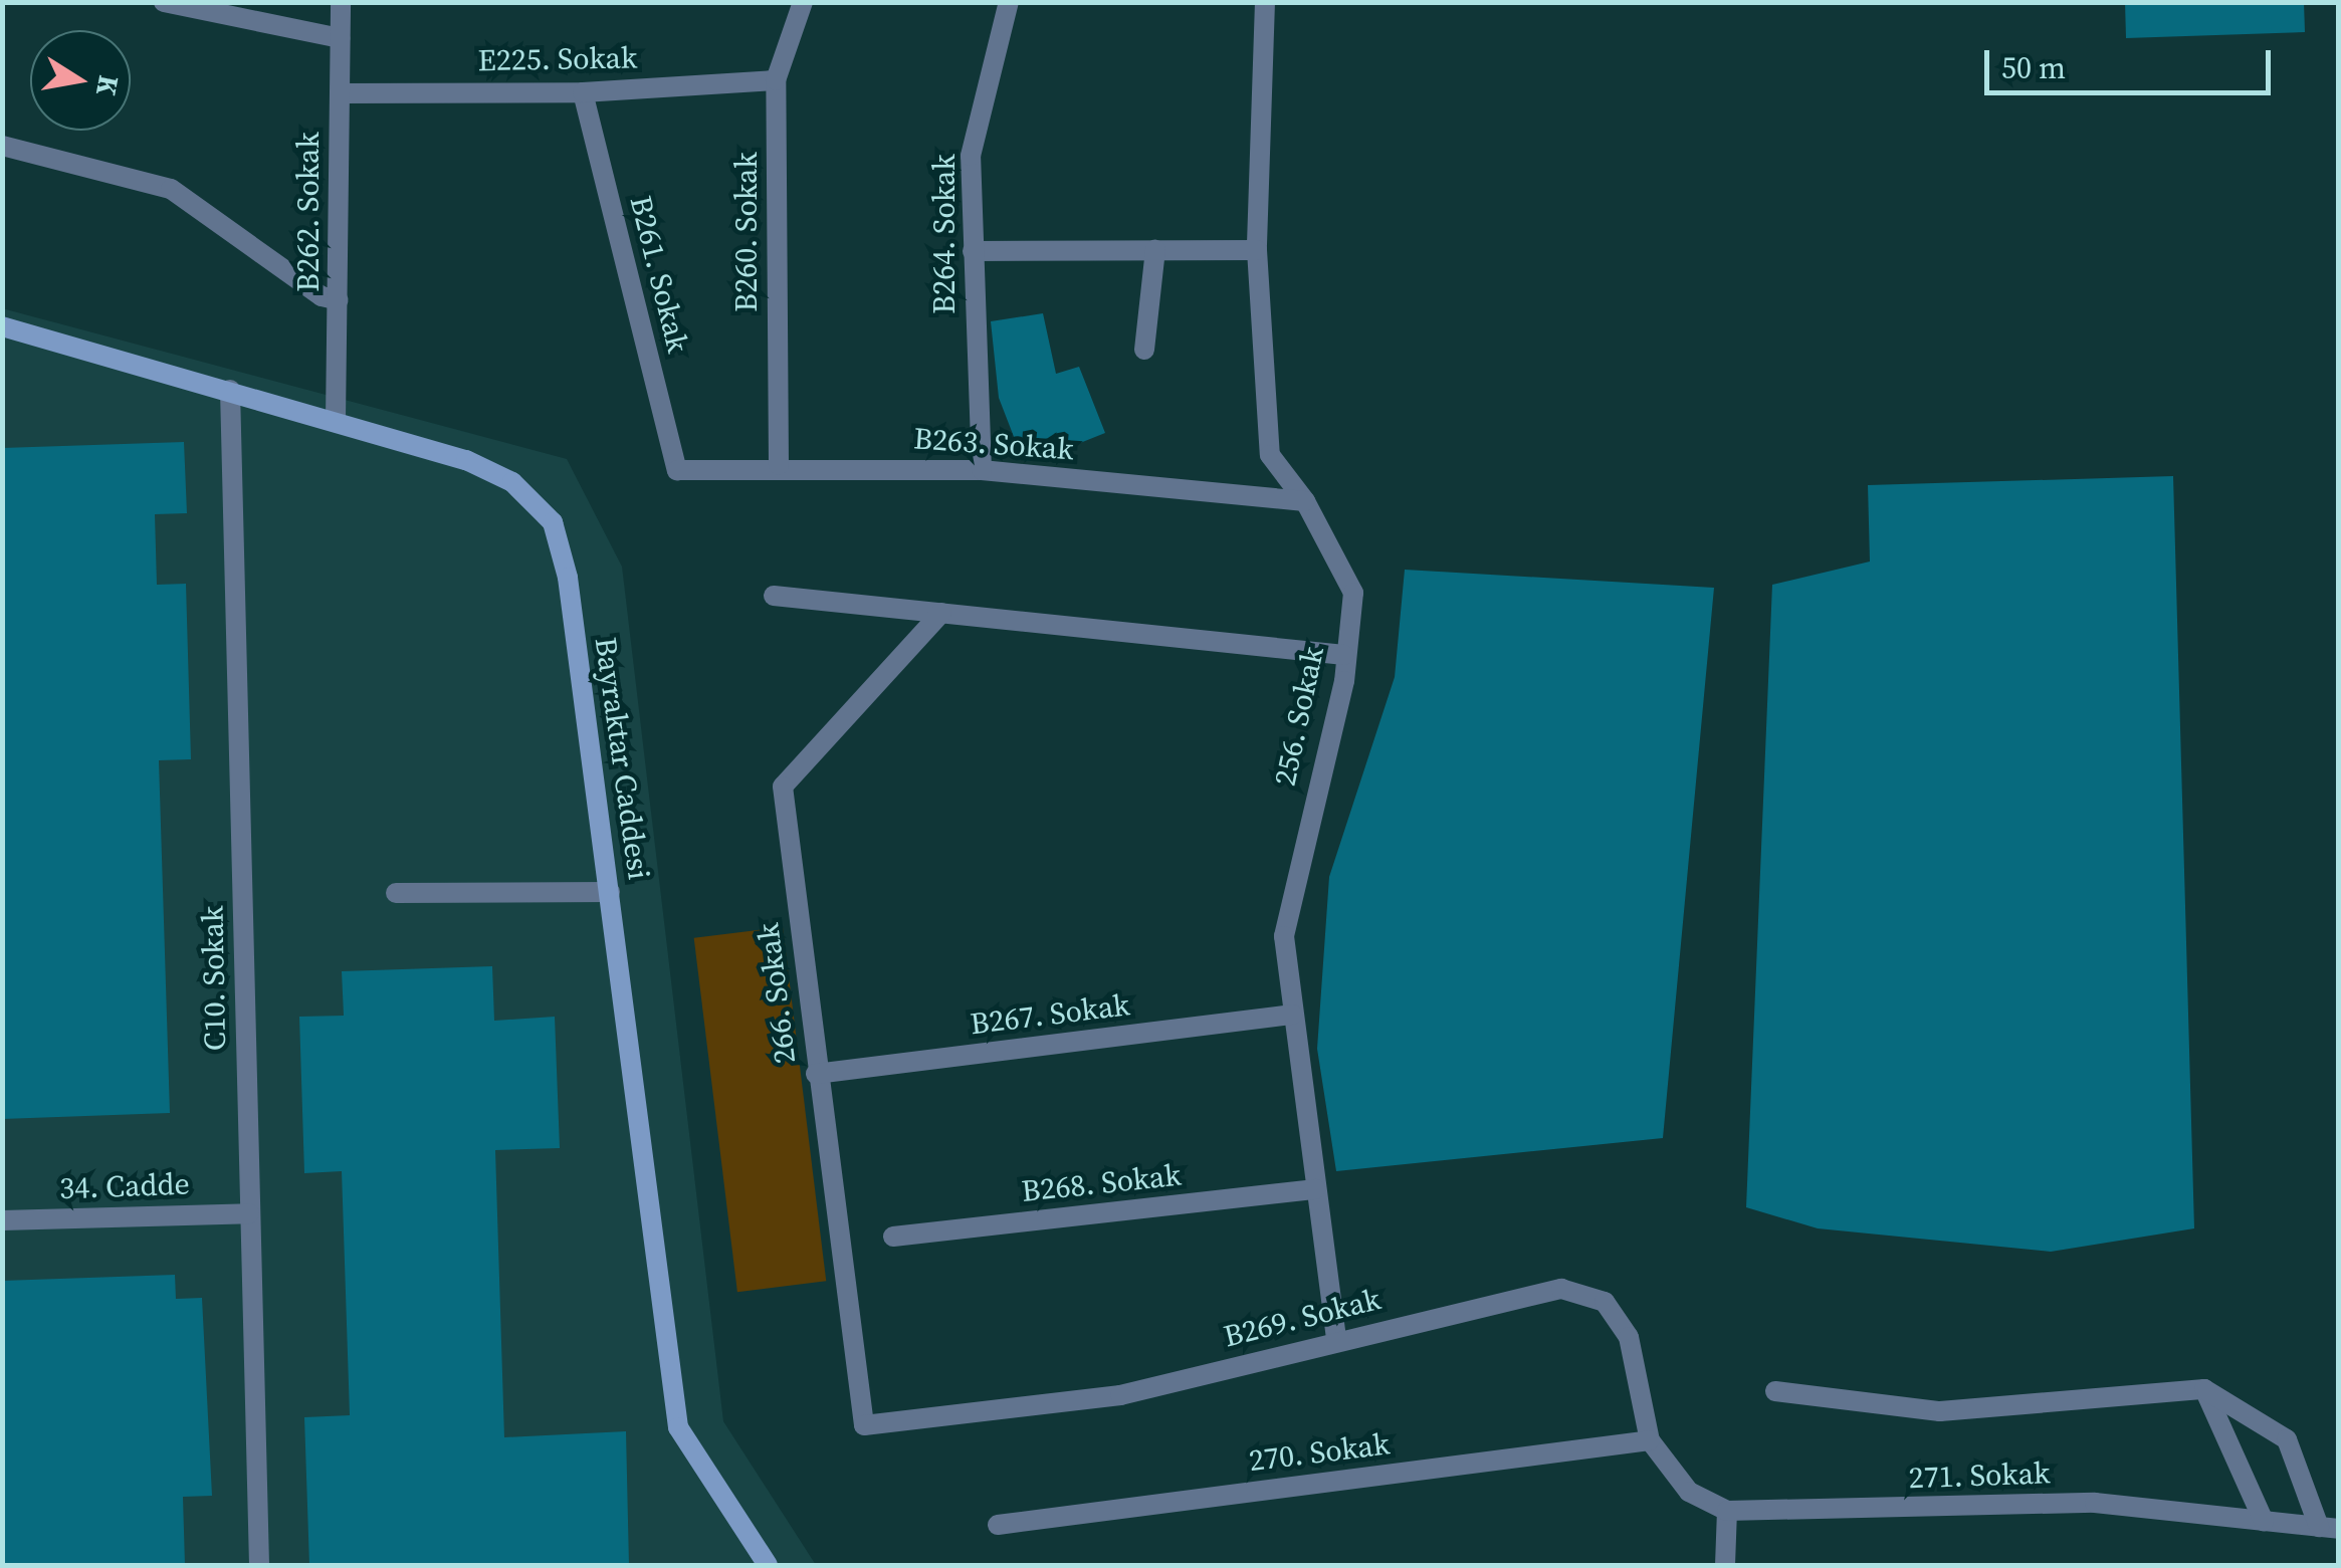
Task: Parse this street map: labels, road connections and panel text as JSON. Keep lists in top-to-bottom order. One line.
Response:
{"streets":{"main road":["Bayraktar Caddesi"],"street":["E225. Sokak","B262. Sokak","B260. Sokak","B264. Sokak","B261. Sokak","B263. Sokak","256. Sokak","C10. Sokak","266. Sokak","B267. Sokak","B268. Sokak","34. Cadde","B269. Sokak","270. Sokak","271. Sokak"]},"crossings":[["E225. Sokak","B262. Sokak"],["E225. Sokak","B260. Sokak"],["E225. Sokak","B261. Sokak"],["B262. Sokak","Bayraktar Caddesi"],["B260. Sokak","B263. Sokak"],["B264. Sokak","B263. Sokak"],["B261. Sokak","B263. Sokak"],["B263. Sokak","256. Sokak"],["256. Sokak","B267. Sokak"],["256. Sokak","B268. Sokak"],["256. Sokak","B269. Sokak"],["Bayraktar Caddesi","C10. Sokak"],["C10. Sokak","34. Cadde"],["266. Sokak","B267. Sokak"],["266. Sokak","B269. Sokak"],["B269. Sokak","270. Sokak"]],"scale_bar":"50 m","north":"right"}
